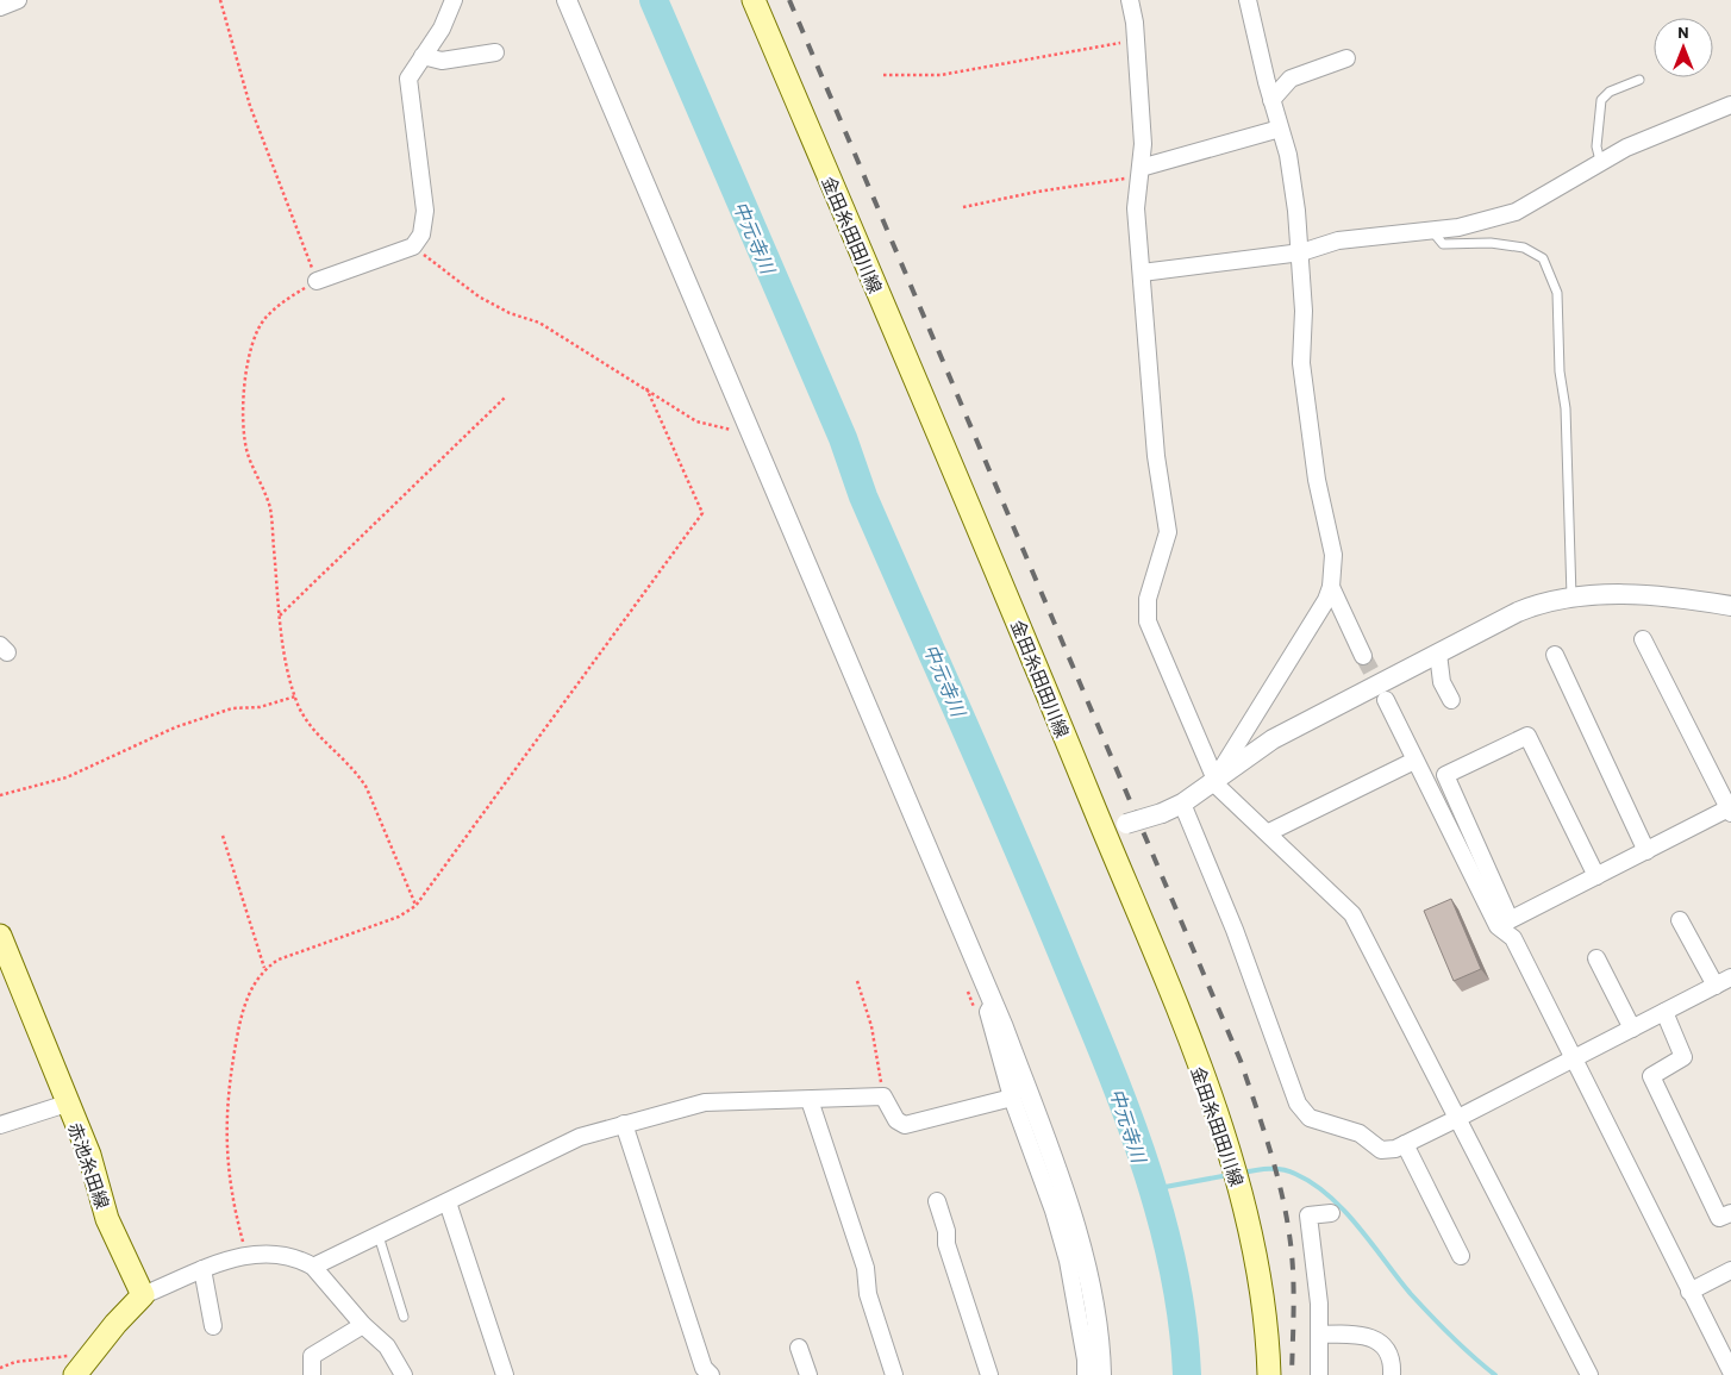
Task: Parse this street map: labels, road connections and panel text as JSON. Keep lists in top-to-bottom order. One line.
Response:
{"streets":{"main road":["金田糸田田川線","赤池糸田線"]},"water":["中元寺川"],"north":"top"}
